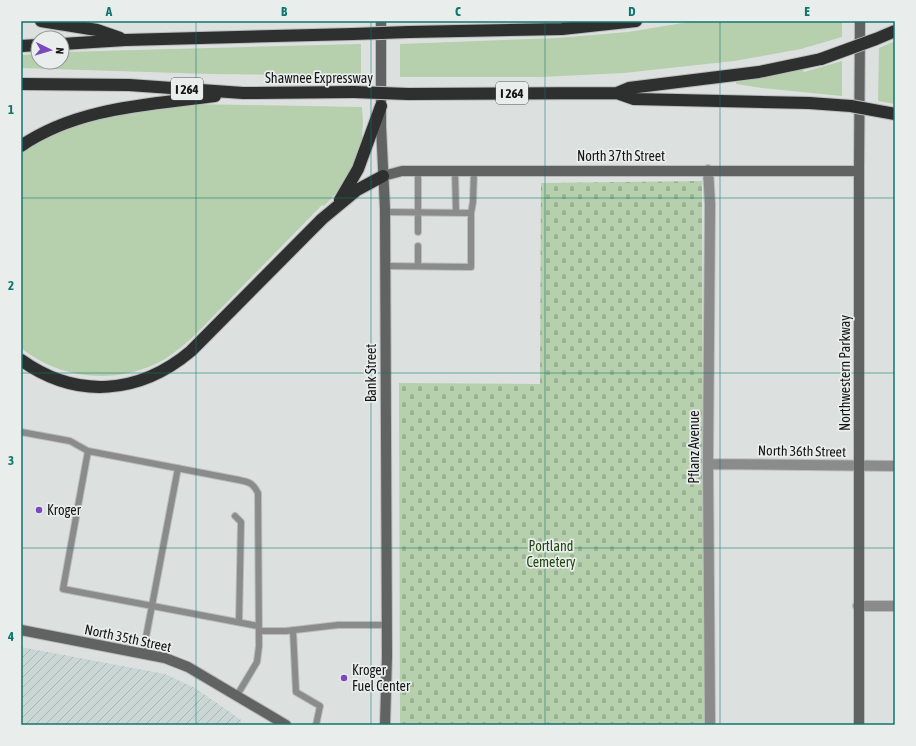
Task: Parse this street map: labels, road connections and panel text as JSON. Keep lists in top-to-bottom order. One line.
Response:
{"streets":{"highway":["Shawnee Expressway","I 264"],"street":["North 37th Street","Bank Street","Northwestern Parkway","Pflanz Avenue","North 36th Street","North 35th Street"]},"crossings":[["North 37th Street","Bank Street"],["North 37th Street","Northwestern Parkway"],["North 37th Street","Pflanz Avenue"],["Northwestern Parkway","North 36th Street"],["Pflanz Avenue","North 36th Street"]],"parks":["Portland Cemetery"],"places":["Kroger","Kroger Fuel Center"],"north":"right","grid":{"columns":["A","B","C","D","E"],"rows":["1","2","3","4"]}}
